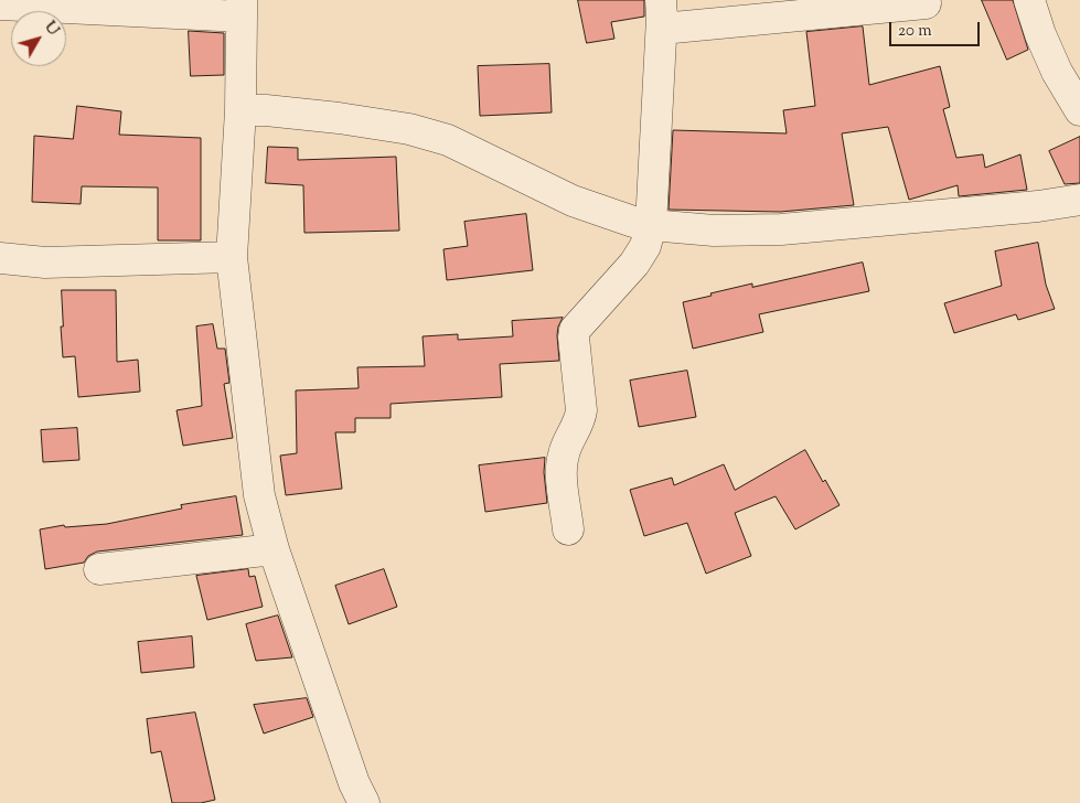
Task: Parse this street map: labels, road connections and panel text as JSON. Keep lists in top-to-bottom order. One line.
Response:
{"scale_bar":"20 m","north":"top right"}
